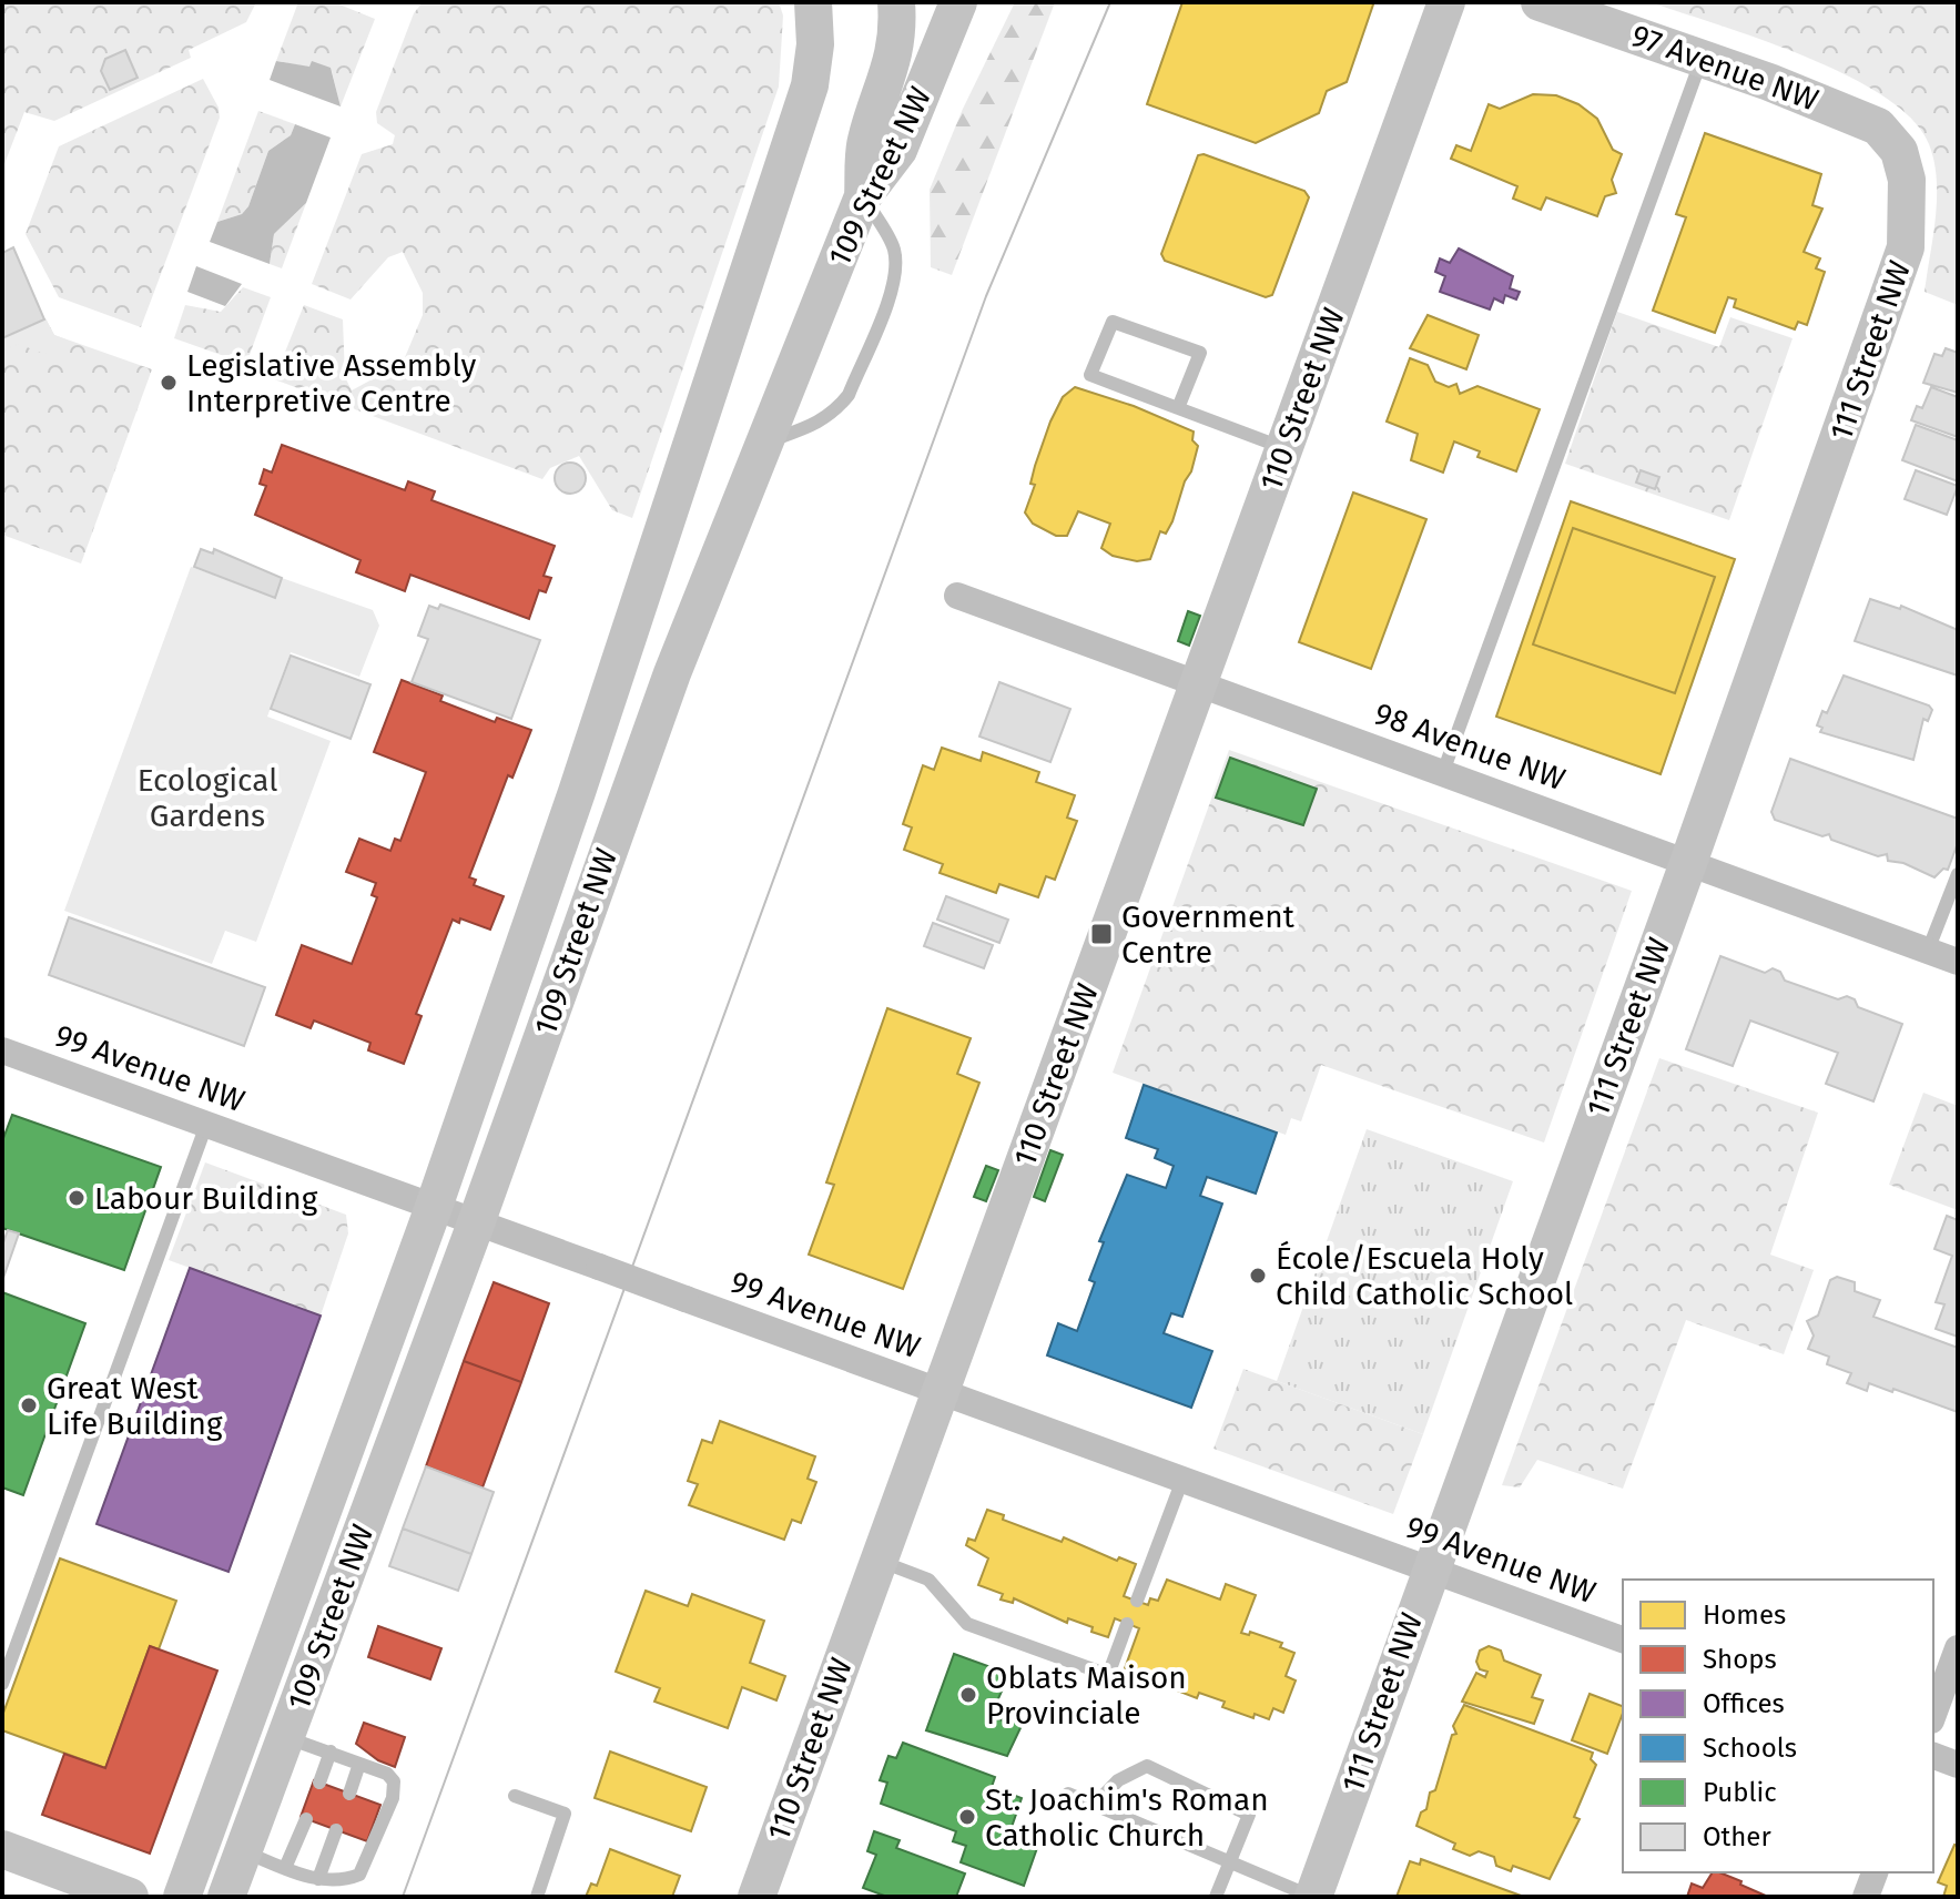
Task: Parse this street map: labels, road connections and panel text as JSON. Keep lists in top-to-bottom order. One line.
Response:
{"streets":{"street":["97 Avenue NW","109 Street NW","111 Street NW","110 Street NW","98 Avenue NW","99 Avenue NW"]},"crossings":[["97 Avenue NW","111 Street NW"],["109 Street NW","99 Avenue NW"],["111 Street NW","98 Avenue NW"],["111 Street NW","99 Avenue NW"],["110 Street NW","98 Avenue NW"],["110 Street NW","99 Avenue NW"]],"parks":["Ecological Gardens"],"places":{"other":["Legislative Assembly Interpretive Centre","Labour Building","École/Escuela Holy Child Catholic School","Great West Life Building","Oblats Maison Provinciale","St. Joachim's Roman Catholic Church"],"transit":["Government Centre"]},"legend":["Homes","Shops","Offices","Schools","Public","Other"]}
